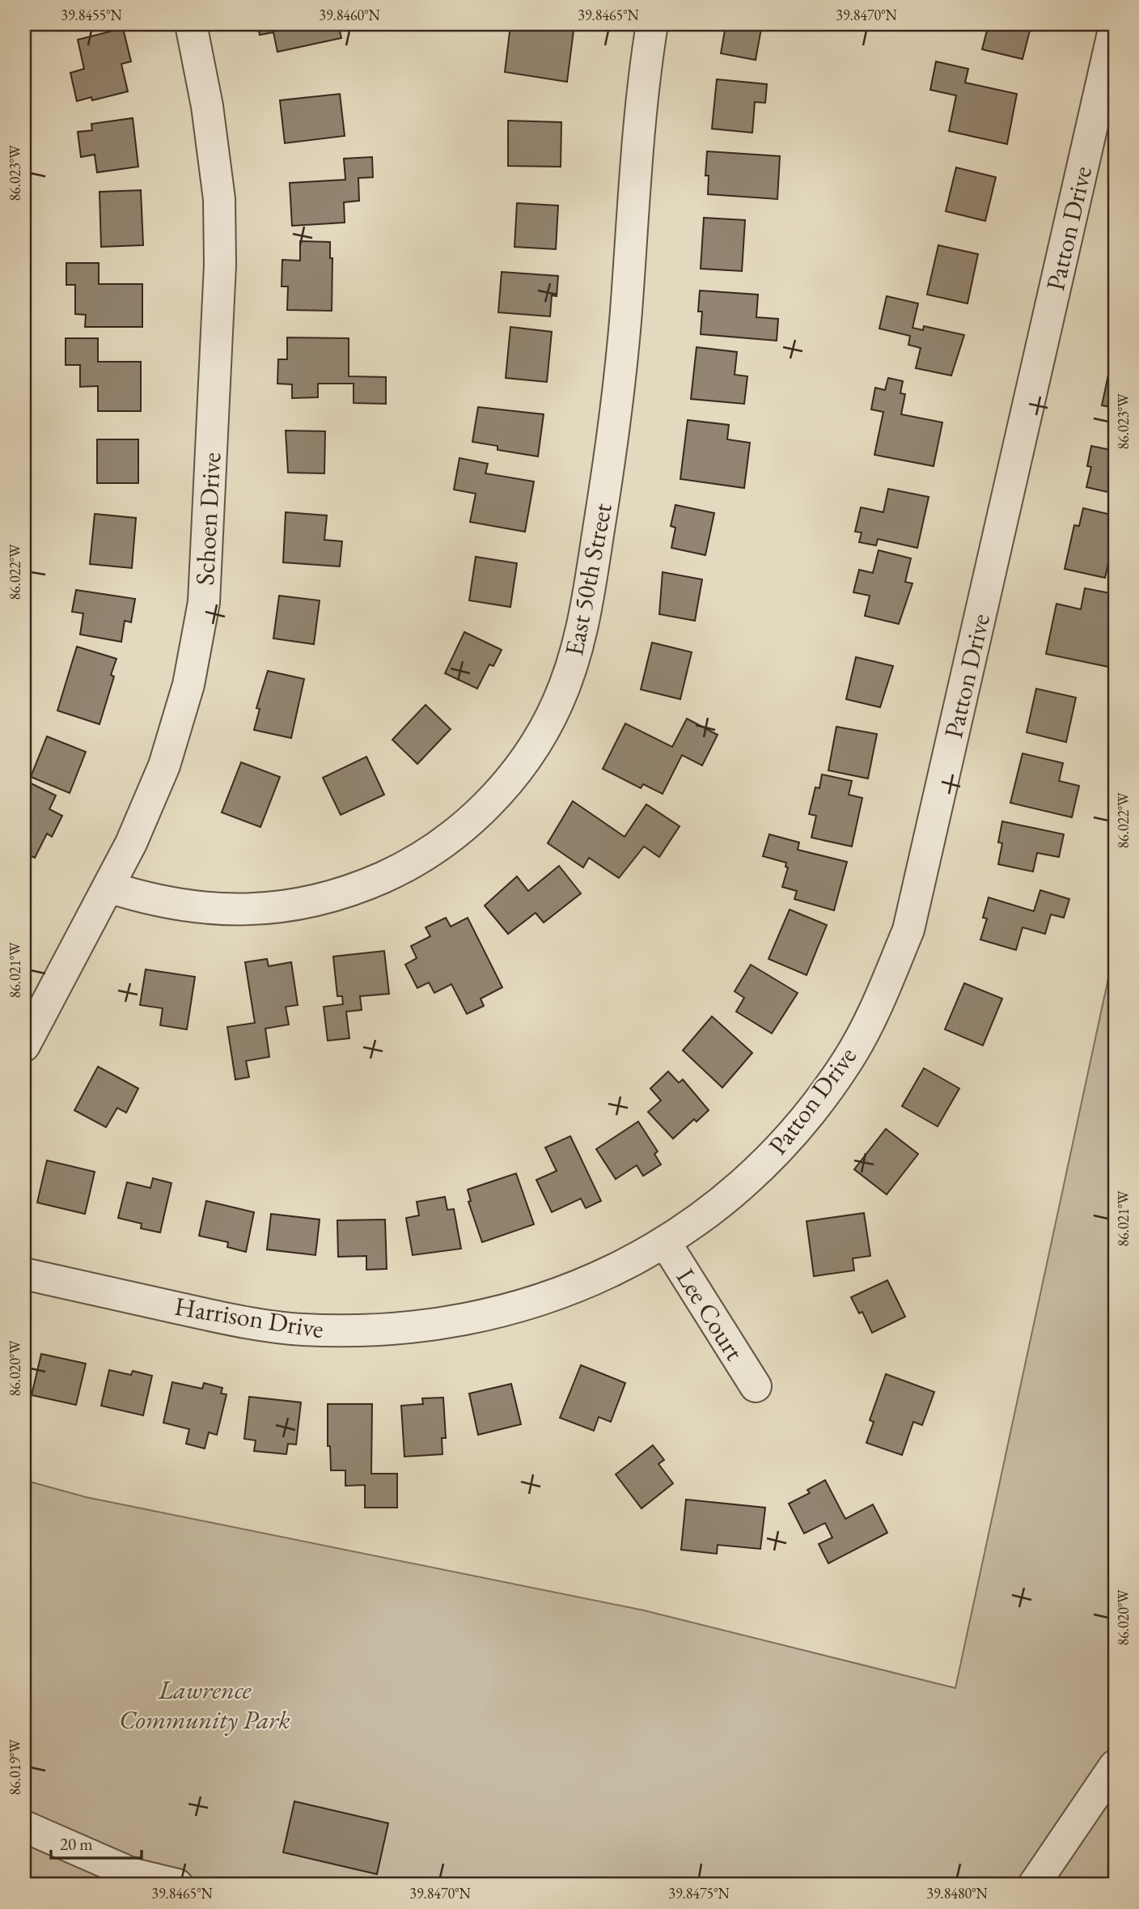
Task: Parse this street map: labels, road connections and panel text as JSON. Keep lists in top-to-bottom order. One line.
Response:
{"streets":{"street":["Patton Drive","Schoen Drive","East 50th Street","Lee Court","Harrison Drive"]},"crossings":[["Patton Drive","Lee Court"],["Patton Drive","Harrison Drive"],["Schoen Drive","East 50th Street"],["Lee Court","Harrison Drive"]],"parks":["Lawrence Community Park"],"scale_bar":"20 m","coordinates":["39.8455°N","39.8460°N","39.8465°N","39.8470°N","86.023°W","86.022°W","86.021°W","86.020°W","86.019°W","39.8475°N","39.8480°N"]}
